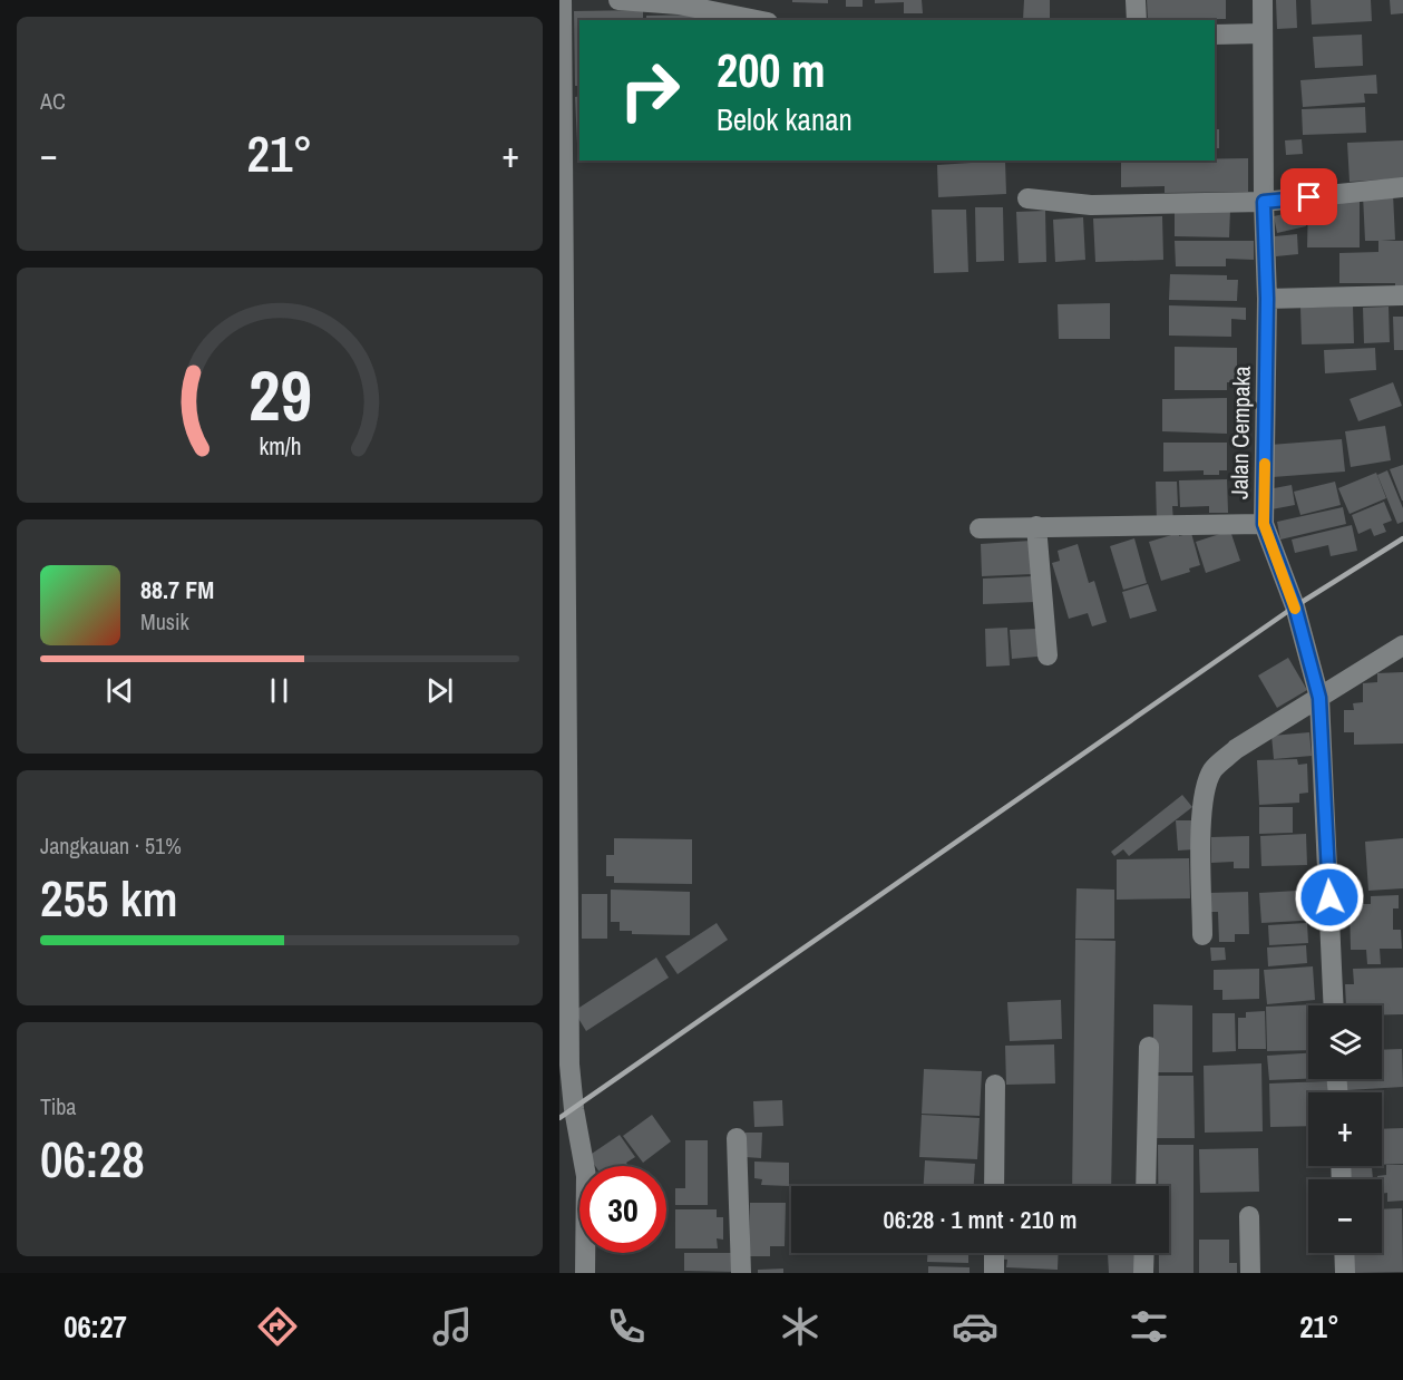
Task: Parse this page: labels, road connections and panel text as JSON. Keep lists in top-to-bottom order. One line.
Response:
{"streets":{"street":["Jalan Cempaka"]},"page":{"tile":["AC",["Jangkauan · 51%","255 km"],["Tiba","06:28"]],"turn":["200 m","Belok kanan"],"heat":["−","21°","+"],"song":["88.7 FM","Musik"],"map_buttons":["+","−"],"limit":"30","trip":"06:28 · 1 mnt · 210 m","tabs":["06:27","21°"],"gauge":["29","km/h"]}}
